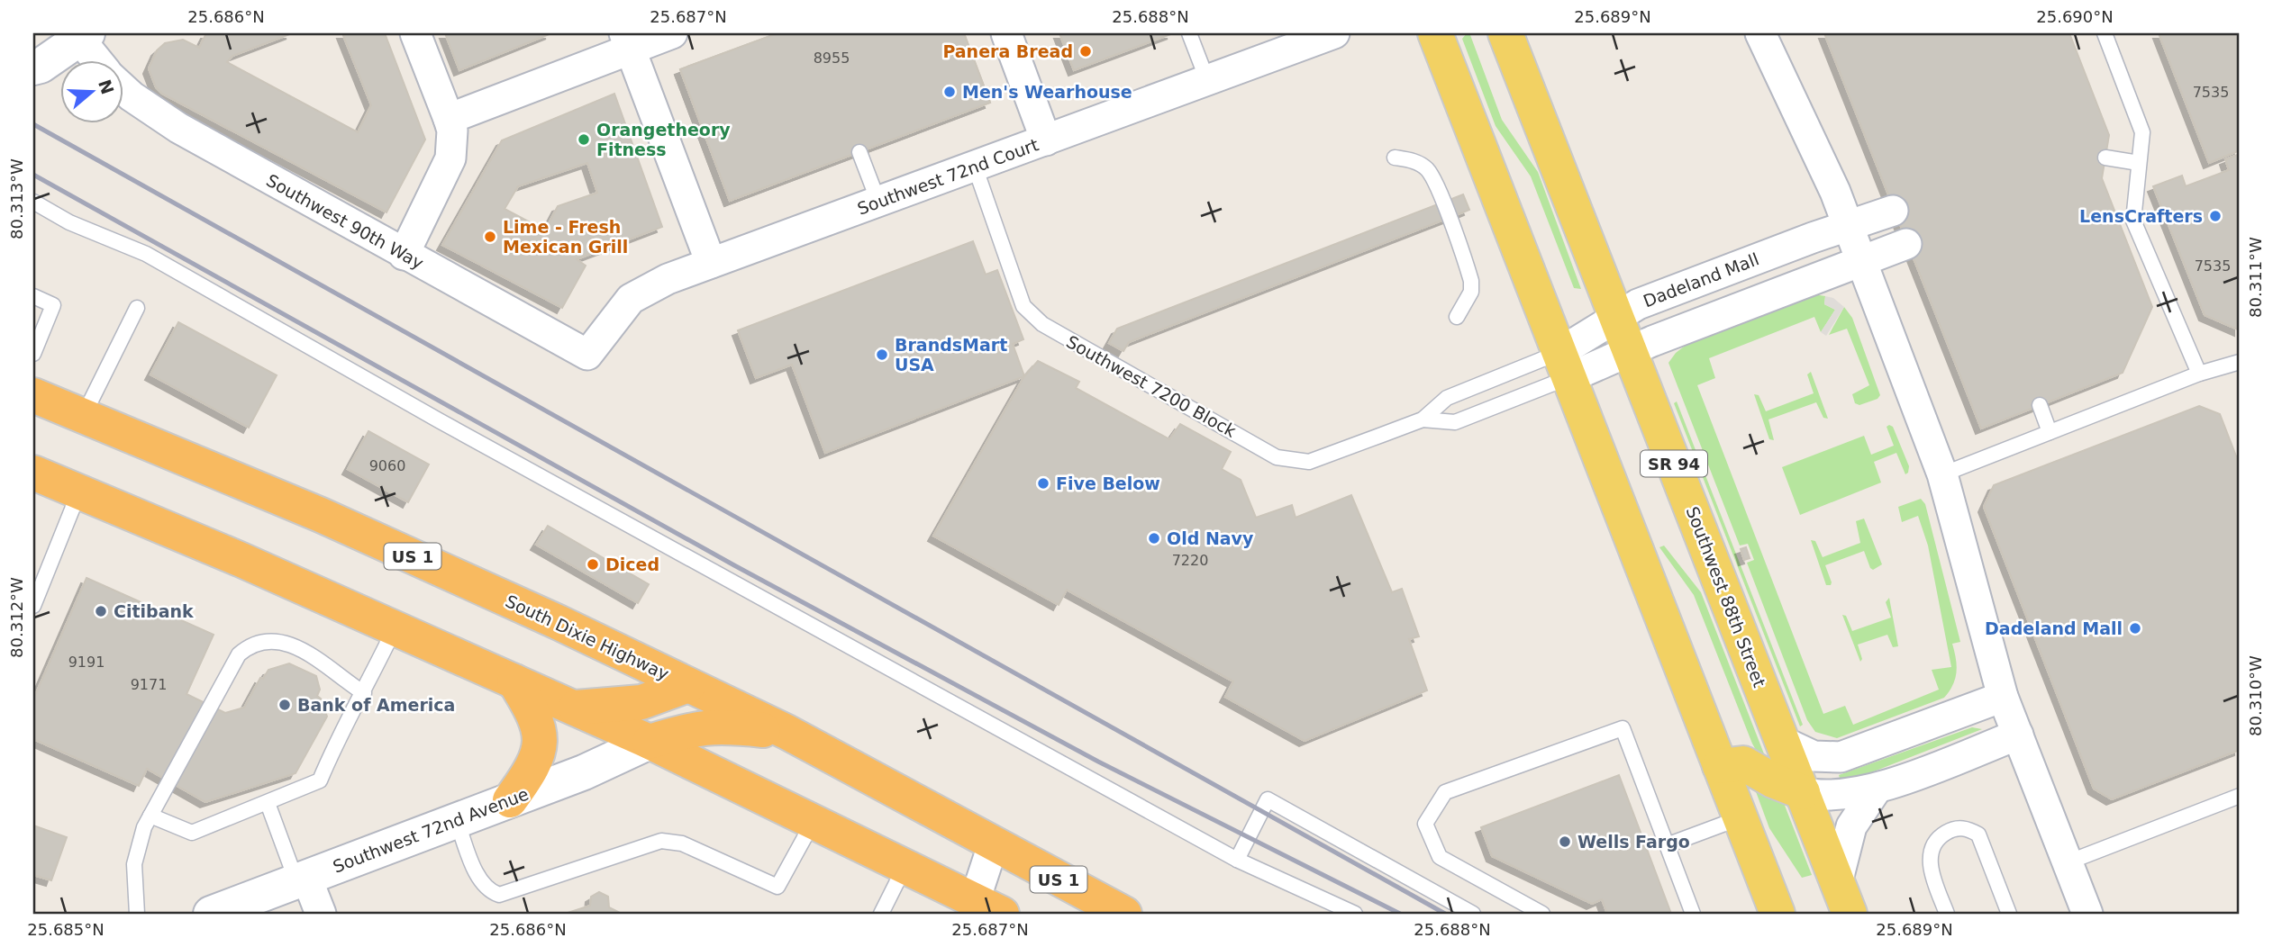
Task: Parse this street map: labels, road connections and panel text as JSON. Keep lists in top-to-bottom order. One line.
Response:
{"streets":{"highway":["US 1","South Dixie Highway"],"main road":["SR 94","Southwest 88th Street"],"street":["Southwest 72nd Court","Southwest 90th Way","Dadeland Mall","Southwest 72nd Avenue"],"lane":["Southwest 7200 Block"]},"crossings":[["Southwest 72nd Court","Southwest 90th Way"],["Southwest 72nd Court","Southwest 7200 Block"],["Dadeland Mall","Southwest 7200 Block"],["Dadeland Mall","Southwest 88th Street"]],"places":["Panera Bread","Men's Wearhouse","Orangetheory Fitness","LensCrafters","Lime - Fresh Mexican Grill","BrandsMart USA","Five Below","Old Navy","Diced","Citibank","Dadeland Mall","Bank of America","Wells Fargo"],"house_numbers":["8955","7535","7535","9060","7220","9191","9171"],"north":"right","coordinates":["25.686°N","25.687°N","25.688°N","25.689°N","25.690°N","80.313°W","80.311°W","80.312°W","80.310°W","25.685°N"]}
